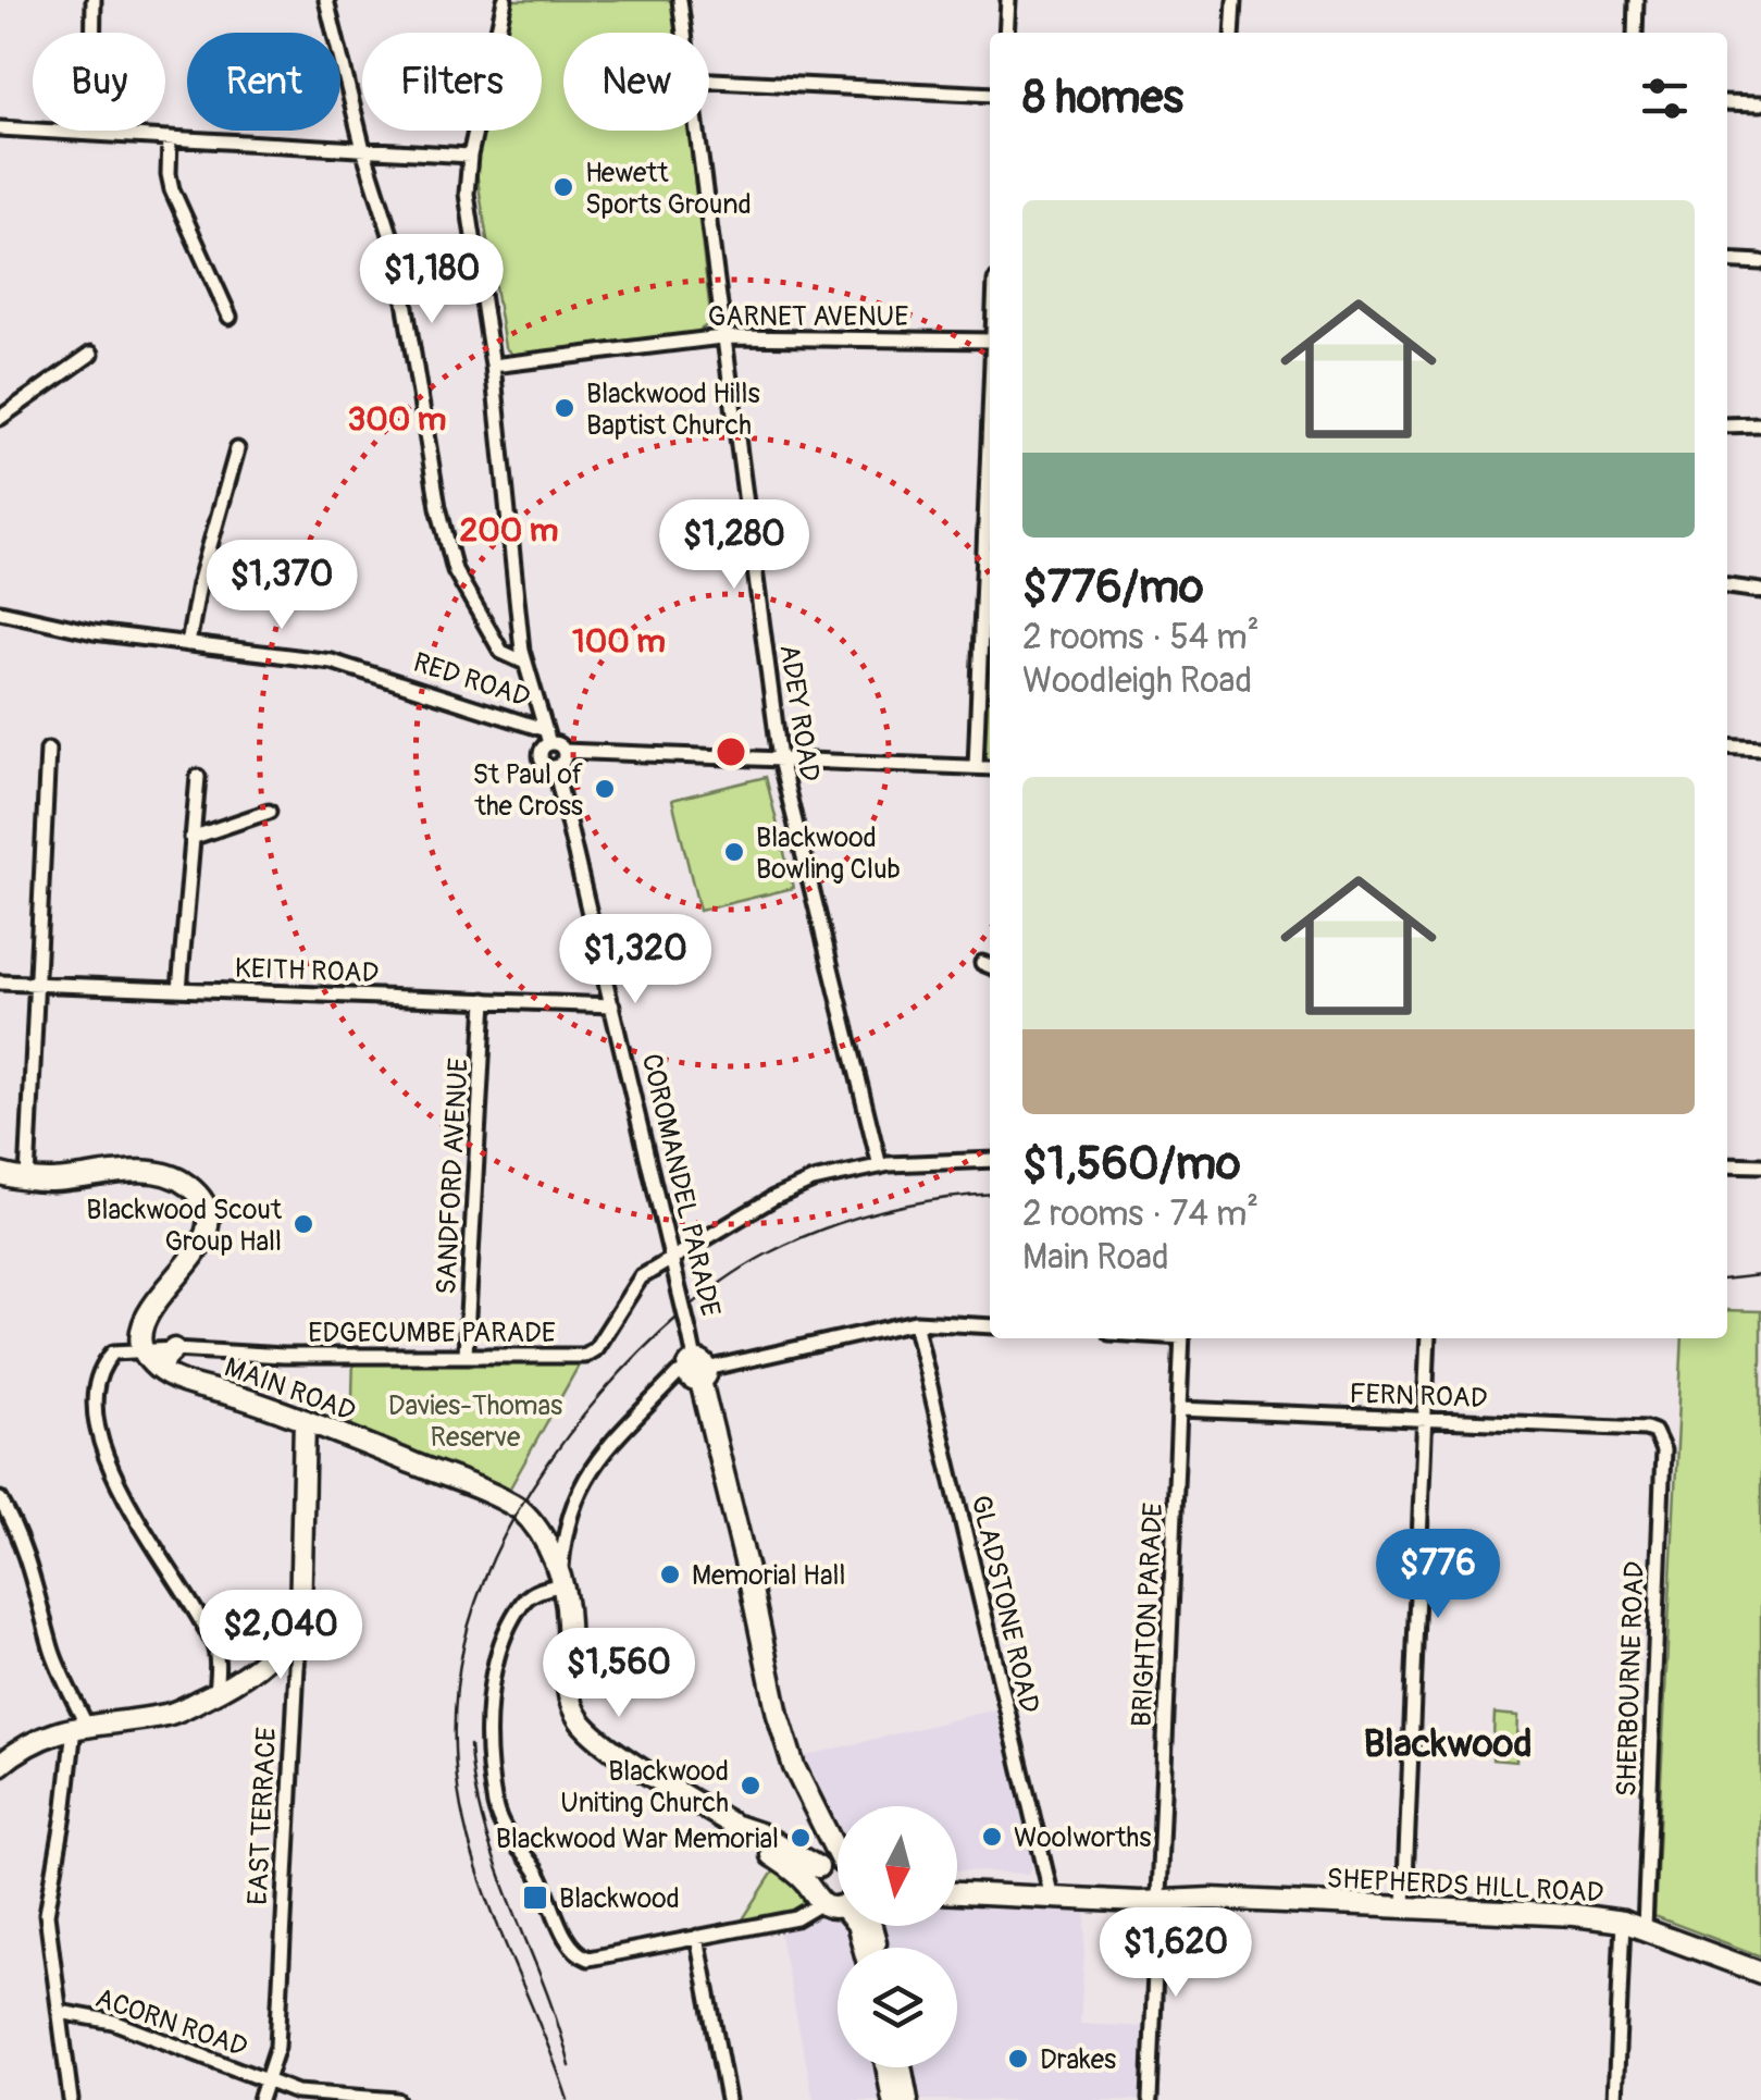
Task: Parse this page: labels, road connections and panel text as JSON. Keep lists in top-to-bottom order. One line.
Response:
{"streets":{"main road":["COROMANDEL PARADE","MAIN ROAD","EAST TERRACE","SHEPHERDS HILL ROAD"],"street":["GARNET AVENUE","RED ROAD","ADEY ROAD","KEITH ROAD","SANDFORD AVENUE","EDGECUMBE PARADE","FERN ROAD","GLADSTONE ROAD","BRIGHTON PARADE","SHERBOURNE ROAD","ACORN ROAD"]},"crossings":[["GARNET AVENUE","ADEY ROAD"],["KEITH ROAD","SANDFORD AVENUE"],["KEITH ROAD","COROMANDEL PARADE"],["SANDFORD AVENUE","EDGECUMBE PARADE"],["COROMANDEL PARADE","EDGECUMBE PARADE"],["MAIN ROAD","EAST TERRACE"],["FERN ROAD","BRIGHTON PARADE"],["FERN ROAD","SHERBOURNE ROAD"],["GLADSTONE ROAD","SHEPHERDS HILL ROAD"],["BRIGHTON PARADE","SHEPHERDS HILL ROAD"],["SHERBOURNE ROAD","SHEPHERDS HILL ROAD"],["EAST TERRACE","ACORN ROAD"]],"districts":["Blackwood"],"parks":["Davies-Thomas Reserve"],"places":{"other":["Hewett Sports Ground","Blackwood Hills Baptist Church","St Paul of the Cross","Blackwood Bowling Club","Blackwood Scout Group Hall","Memorial Hall","Blackwood Uniting Church","Woolworths","Blackwood War Memorial","Drakes"],"transit":["Blackwood"]},"north":"bottom","page":{"chip":["Buy","Rent","Filters","New"],"heading":"8 homes","list":[{"name":"$776/mo","note":"2 rooms · 54 m² · Woodleigh Road"},{"name":"$1,560/mo","note":"2 rooms · 74 m² · Main Road"}],"price":["$1,180","$1,280","$1,370","$1,320","$776","$2,040","$1,560","$1,620"]},"rings":["300 m","200 m","100 m"]}
